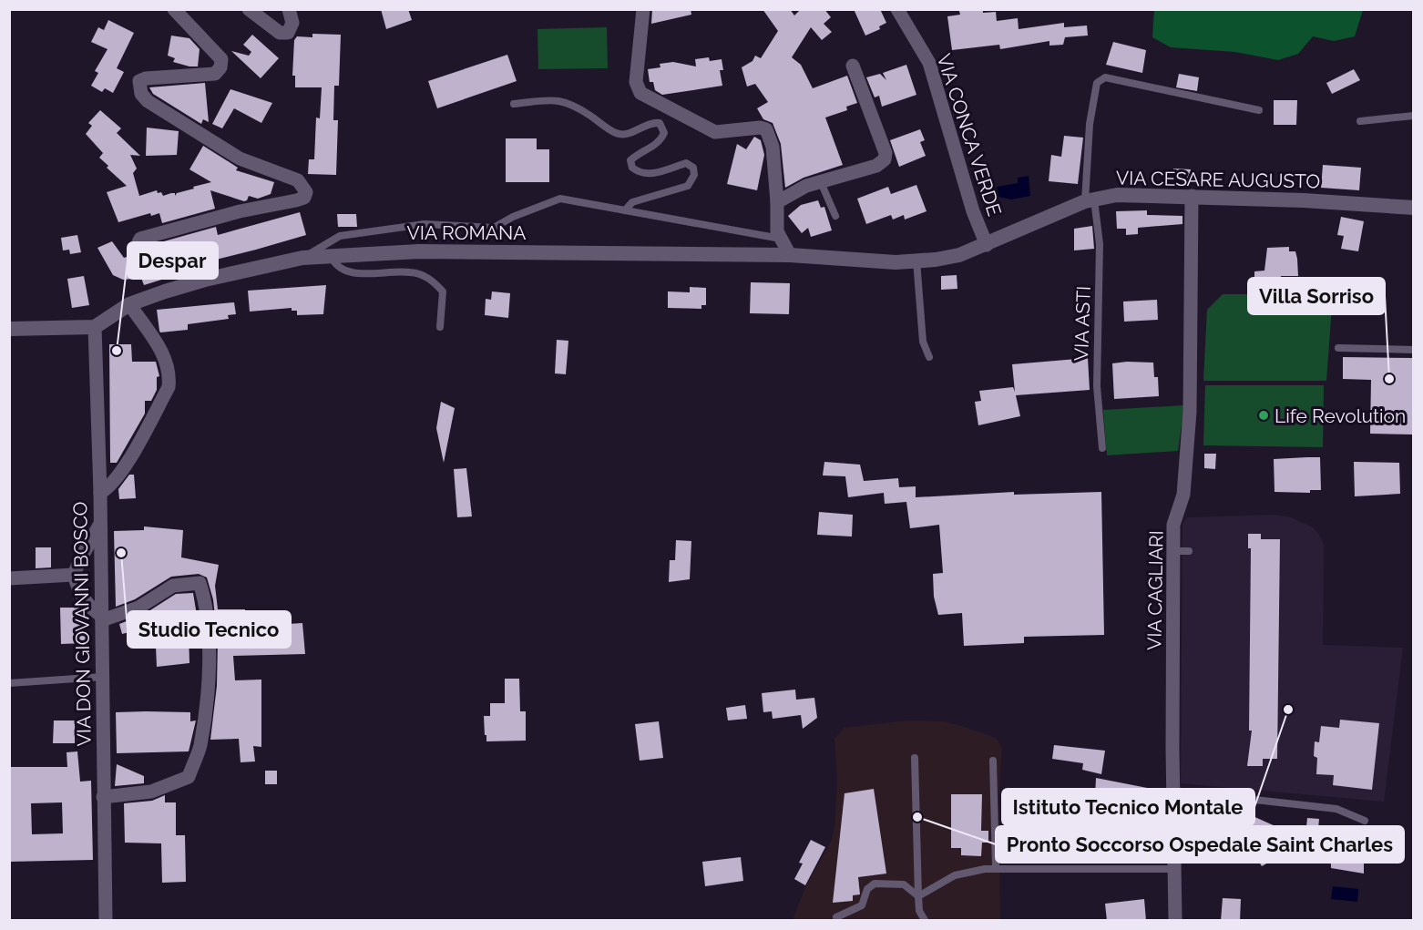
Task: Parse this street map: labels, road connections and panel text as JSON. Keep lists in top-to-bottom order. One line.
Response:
{"streets":{"street":["VIA CONCA VERDE","VIA CESARE AUGUSTO","VIA ROMANA","VIA CAGLIARI","VIA DON GIOVANNI BOSCO"],"lane":["VIA ASTI"]},"crossings":[["VIA CONCA VERDE","VIA CESARE AUGUSTO"],["VIA CESARE AUGUSTO","VIA ROMANA"],["VIA CESARE AUGUSTO","VIA ASTI"],["VIA CESARE AUGUSTO","VIA CAGLIARI"],["VIA ROMANA","VIA DON GIOVANNI BOSCO"]],"places":["Despar","Villa Sorriso","Life Revolution","Studio Tecnico","Istituto Tecnico Montale","Pronto Soccorso Ospedale Saint Charles"]}
